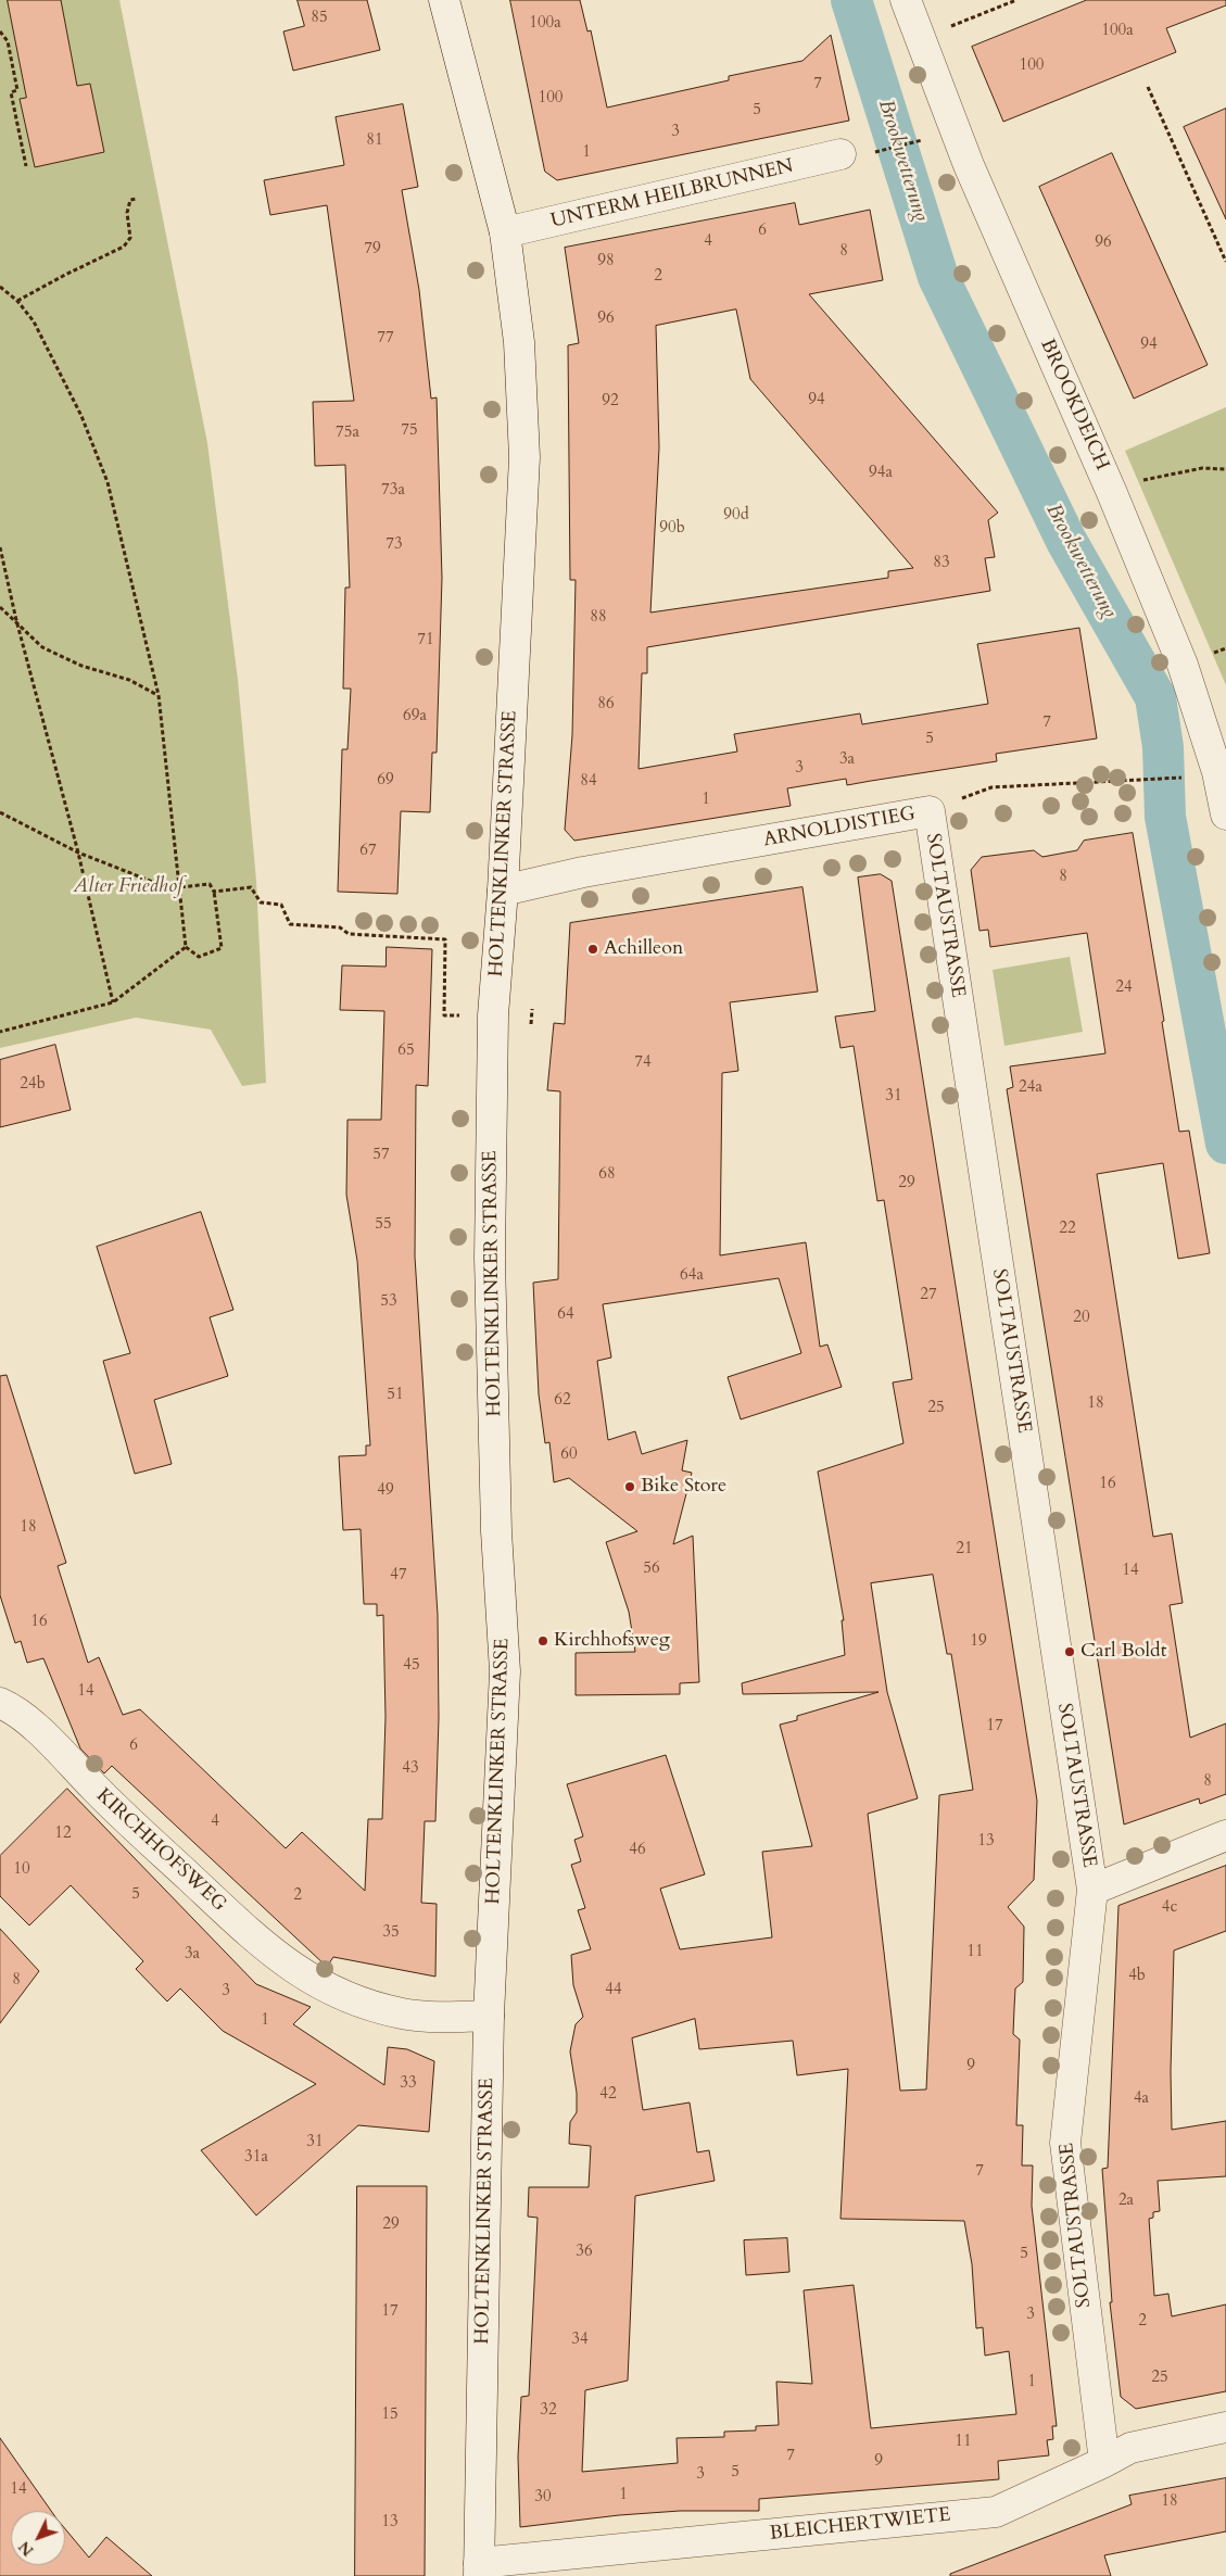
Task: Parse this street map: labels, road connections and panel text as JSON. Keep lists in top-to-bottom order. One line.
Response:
{"streets":{"street":["UNTERM HEILBRUNNEN","BROOKDEICH","ARNOLDISTIEG","HOLTENKLINKER STRASSE","SOLTAUSTRASSE","KIRCHHOFSWEG","BLEICHERTWIETE"]},"crossings":[["UNTERM HEILBRUNNEN","HOLTENKLINKER STRASSE"],["ARNOLDISTIEG","HOLTENKLINKER STRASSE"],["ARNOLDISTIEG","SOLTAUSTRASSE"],["HOLTENKLINKER STRASSE","KIRCHHOFSWEG"],["HOLTENKLINKER STRASSE","BLEICHERTWIETE"],["SOLTAUSTRASSE","BLEICHERTWIETE"]],"water":["Brookwetterung"],"parks":["Alter Friedhof"],"places":["Achilleon","Bike Store","Kirchhofsweg","Carl Boldt"],"house_numbers":["85","100a","100a","100","7","100","5","3","81","1","6","4","96","79","8","98","2","96","77","94","94","92","75","75a","94a","73a","90d","90b","73","83","88","71","86","69a","7","5","3a","3","69","84","1","67","8","24","65","74","24b","24a","31","57","68","29","55","22","64a","27","53","64","20","51","62","18","25","60","16","49","18","21","56","14","47","16","19","45","14","17","6","43","8","4","12","13","46","10","5","2","4c","35","11","3a","4b","8","44","3","1","9","33","42","4a","31","31a","7","2a","29","36","5","17","3","2","34","25","1","32","15","11","7","9","5","3","14","1","30","18","13"],"north":"bottom left"}
